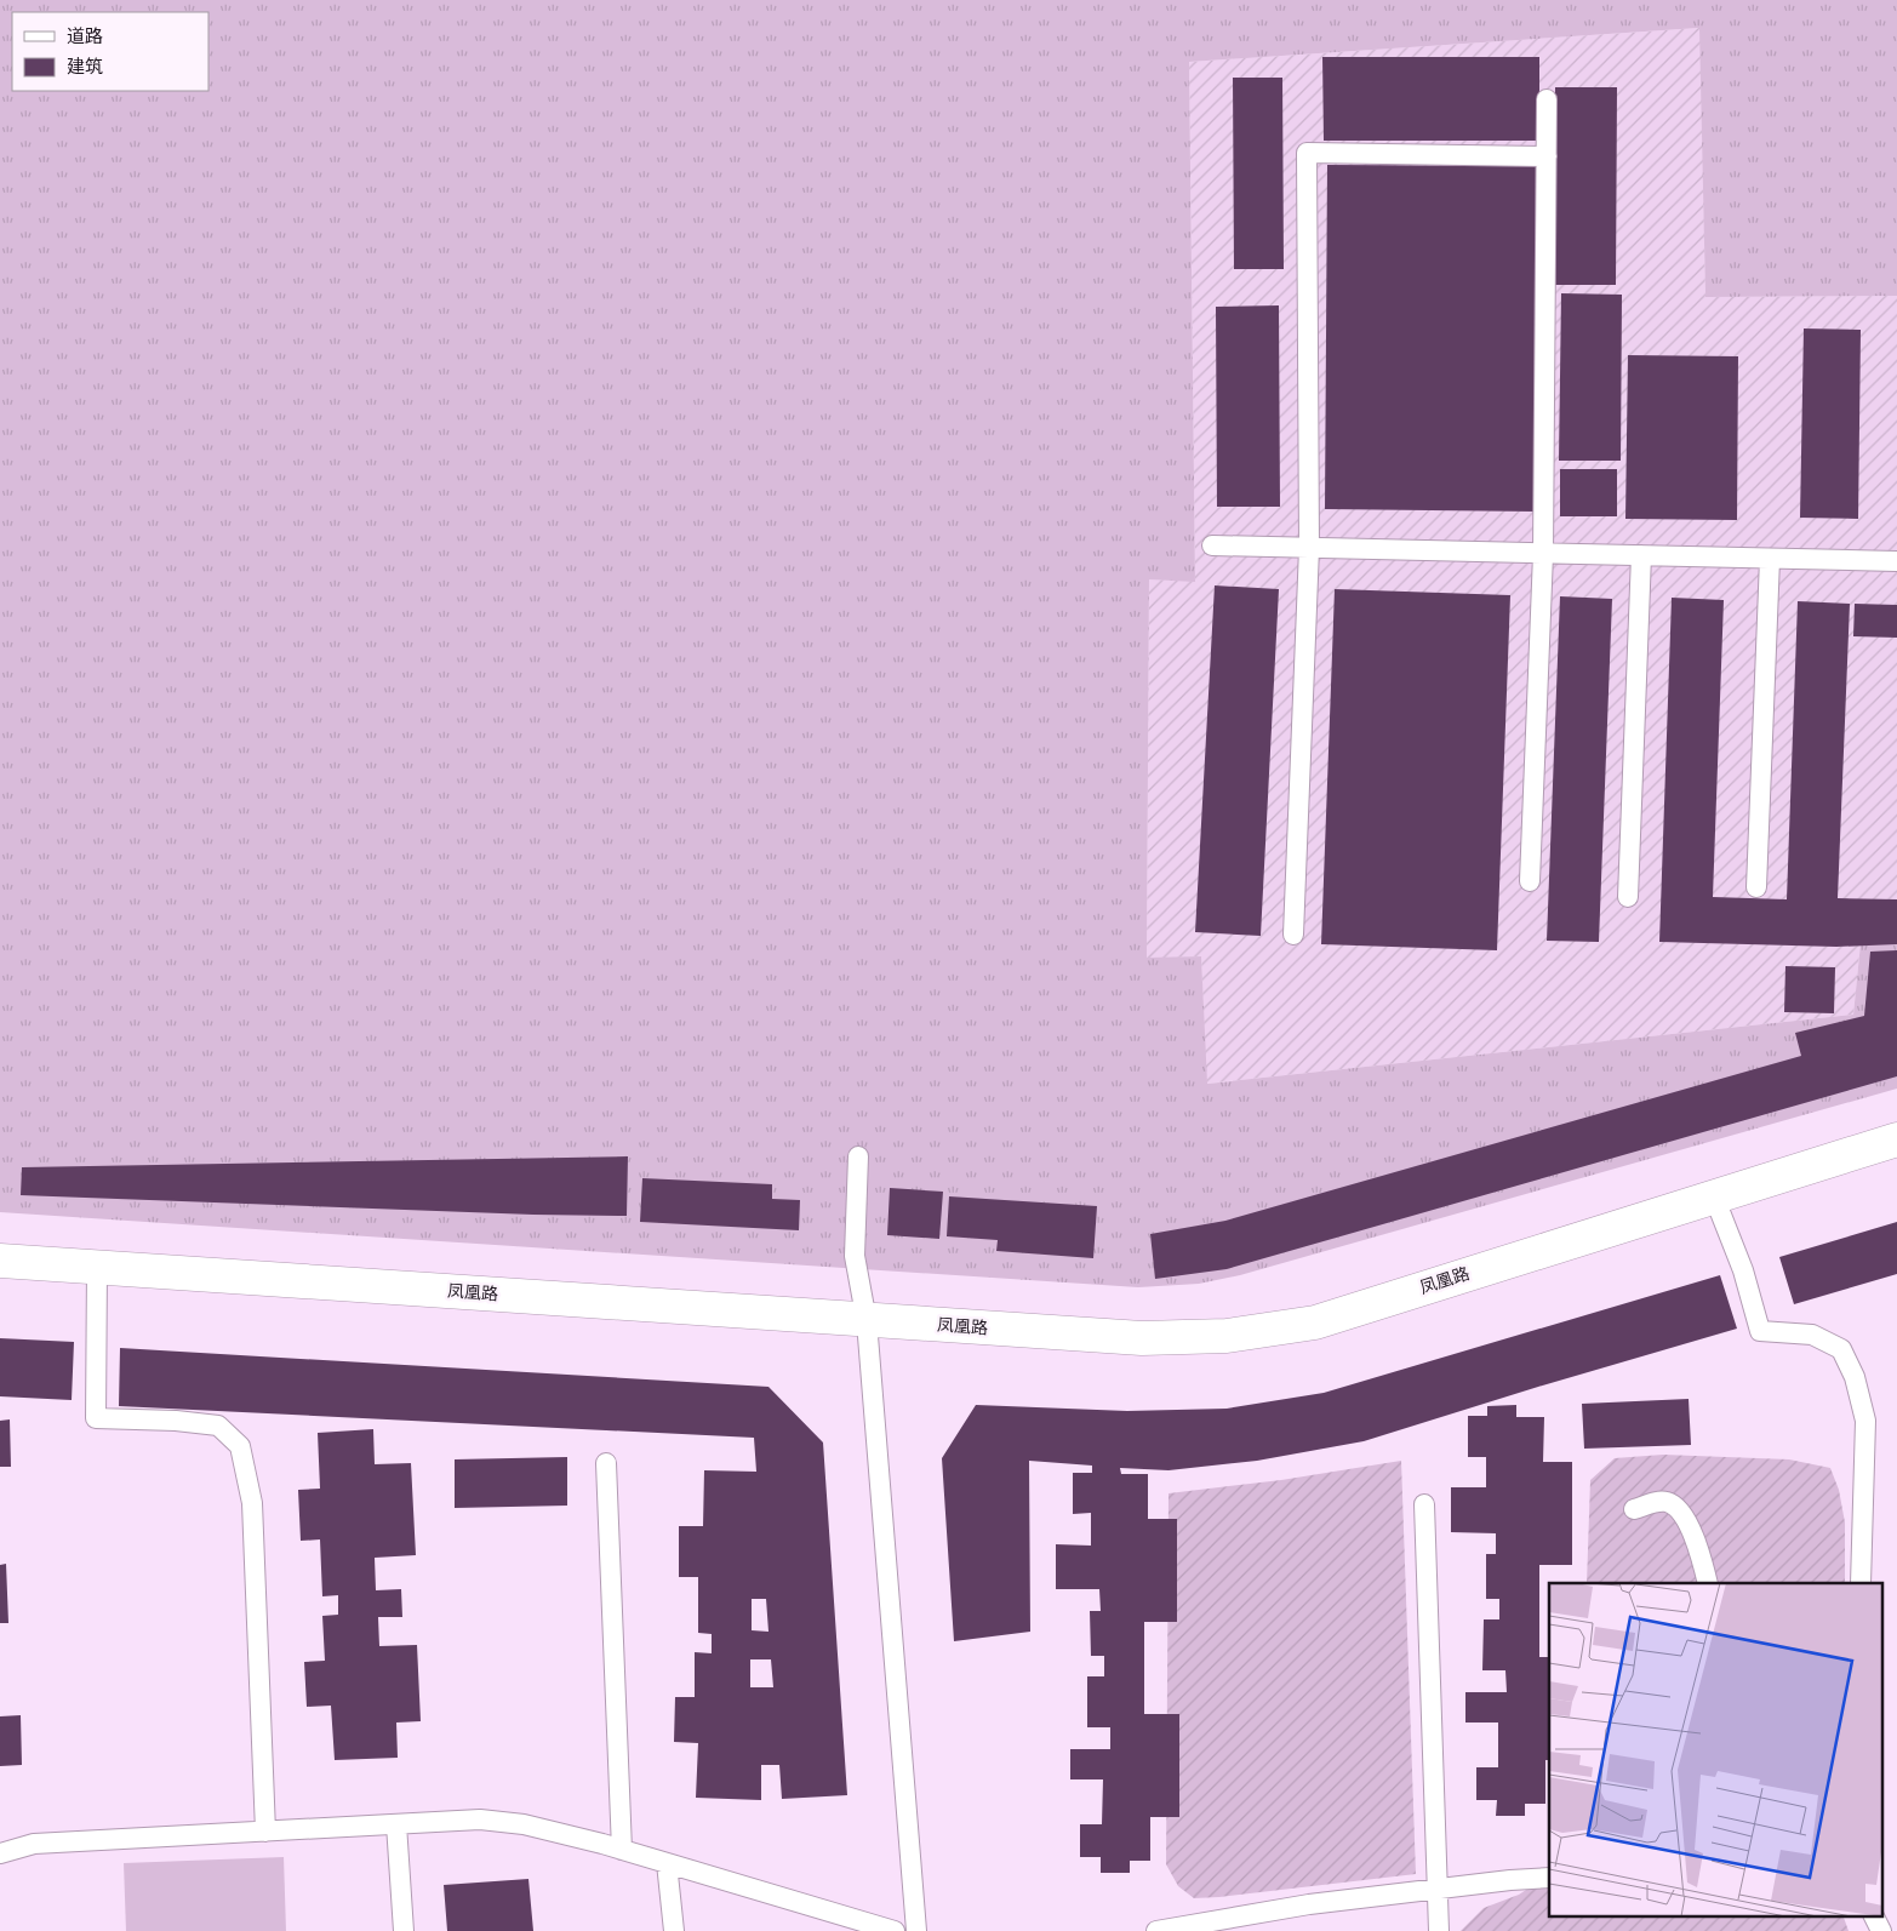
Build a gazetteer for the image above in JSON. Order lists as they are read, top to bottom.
{
  "streets": {
    "street": ["凤凰路"]
  },
  "legend": ["道路", "建筑"]
}
